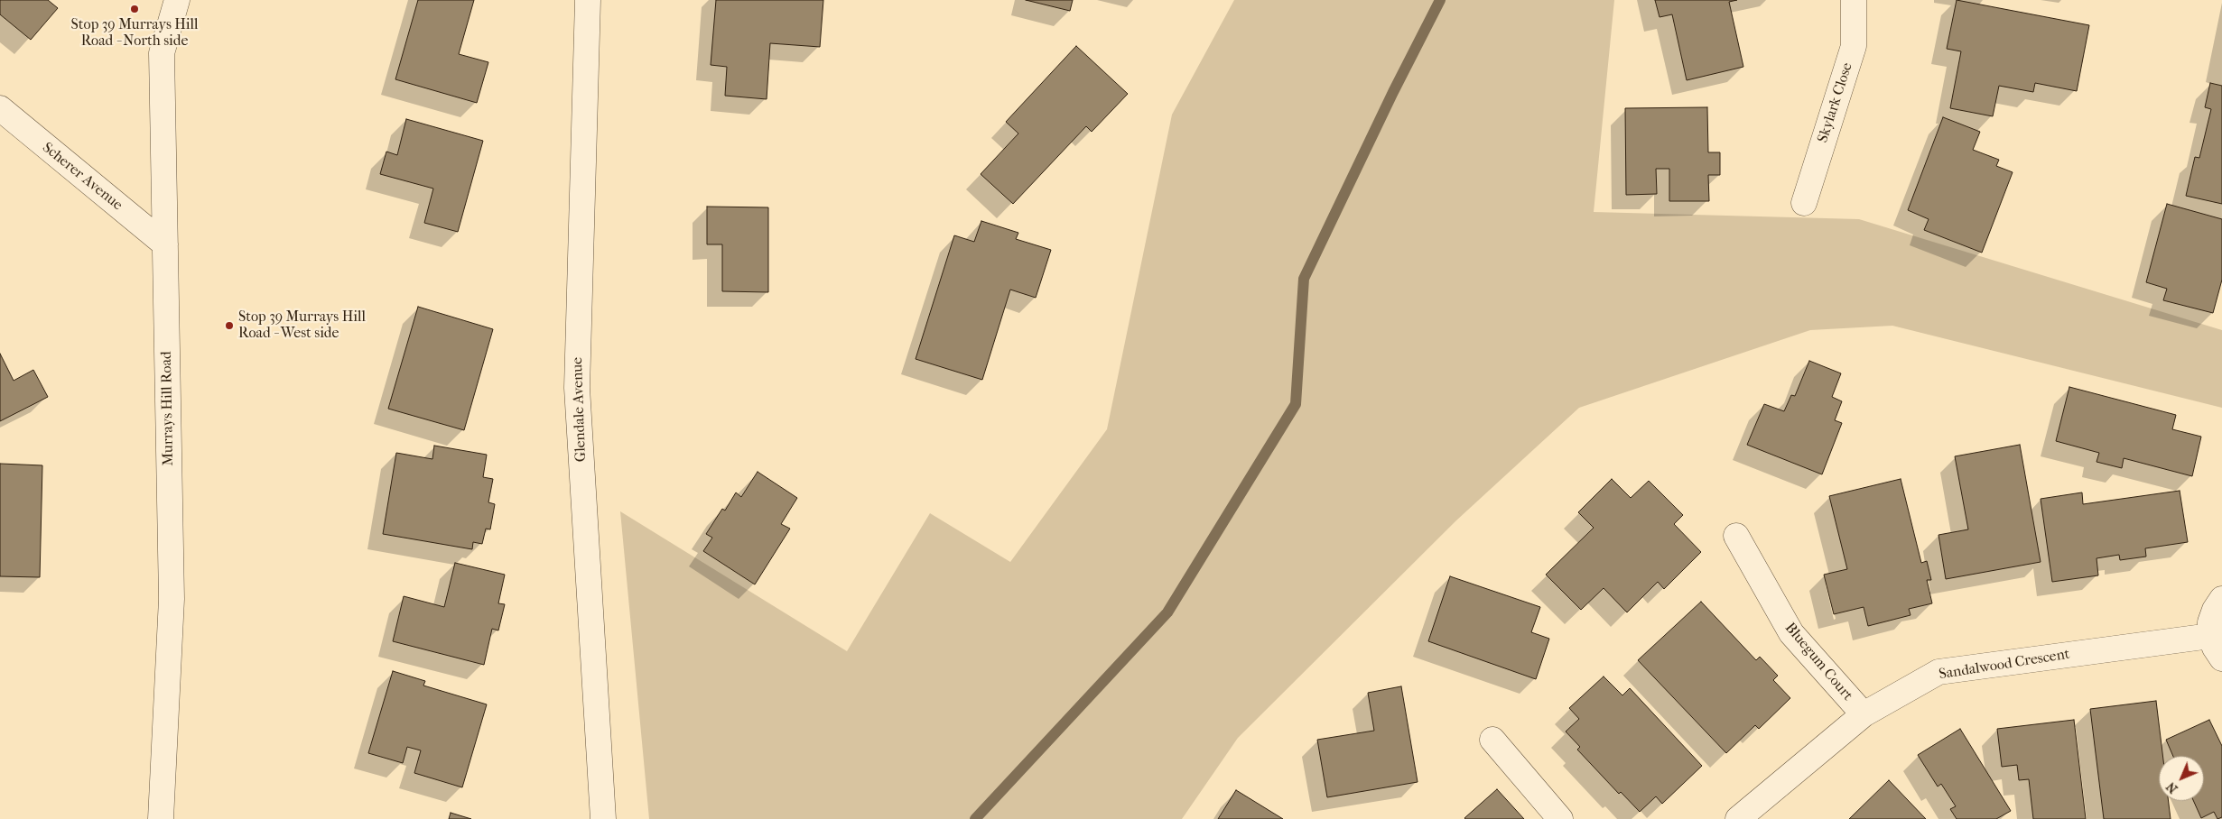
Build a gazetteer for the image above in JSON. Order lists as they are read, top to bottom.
{
  "streets": {
    "street": [
      "Skylark Close",
      "Scherer Avenue",
      "Murrays Hill Road",
      "Glendale Avenue",
      "Bluegum Court",
      "Sandalwood Crescent"
    ]
  },
  "crossings": [
    ["Scherer Avenue", "Murrays Hill Road"],
    ["Bluegum Court", "Sandalwood Crescent"]
  ],
  "places": ["Stop 39 Murrays Hill Road - North side", "Stop 39 Murrays Hill Road - West side"],
  "north": "bottom left"
}
